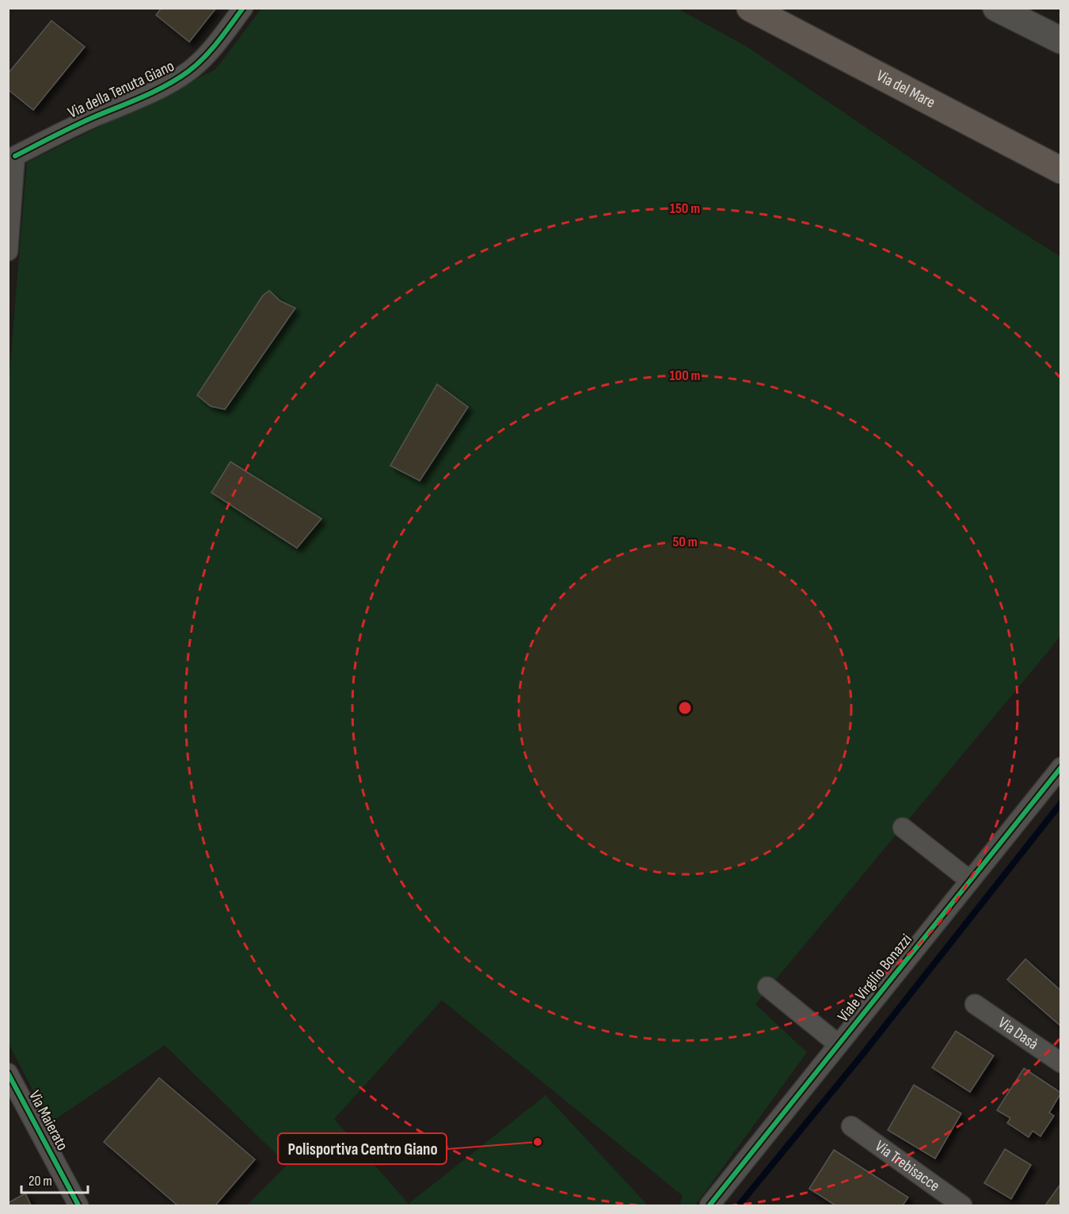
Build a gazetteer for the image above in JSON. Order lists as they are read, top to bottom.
{
  "streets": {
    "main road": ["Via del Mare"],
    "street": [
      "Via della Tenuta Giano",
      "Viale Virgilio Bonazzi",
      "Via Dasà",
      "Via Maierato",
      "Via Trebisacce"
    ]
  },
  "places": ["Polisportiva Centro Giano"],
  "scale_bar": "20 m",
  "rings": ["150 m", "100 m", "50 m"]
}
